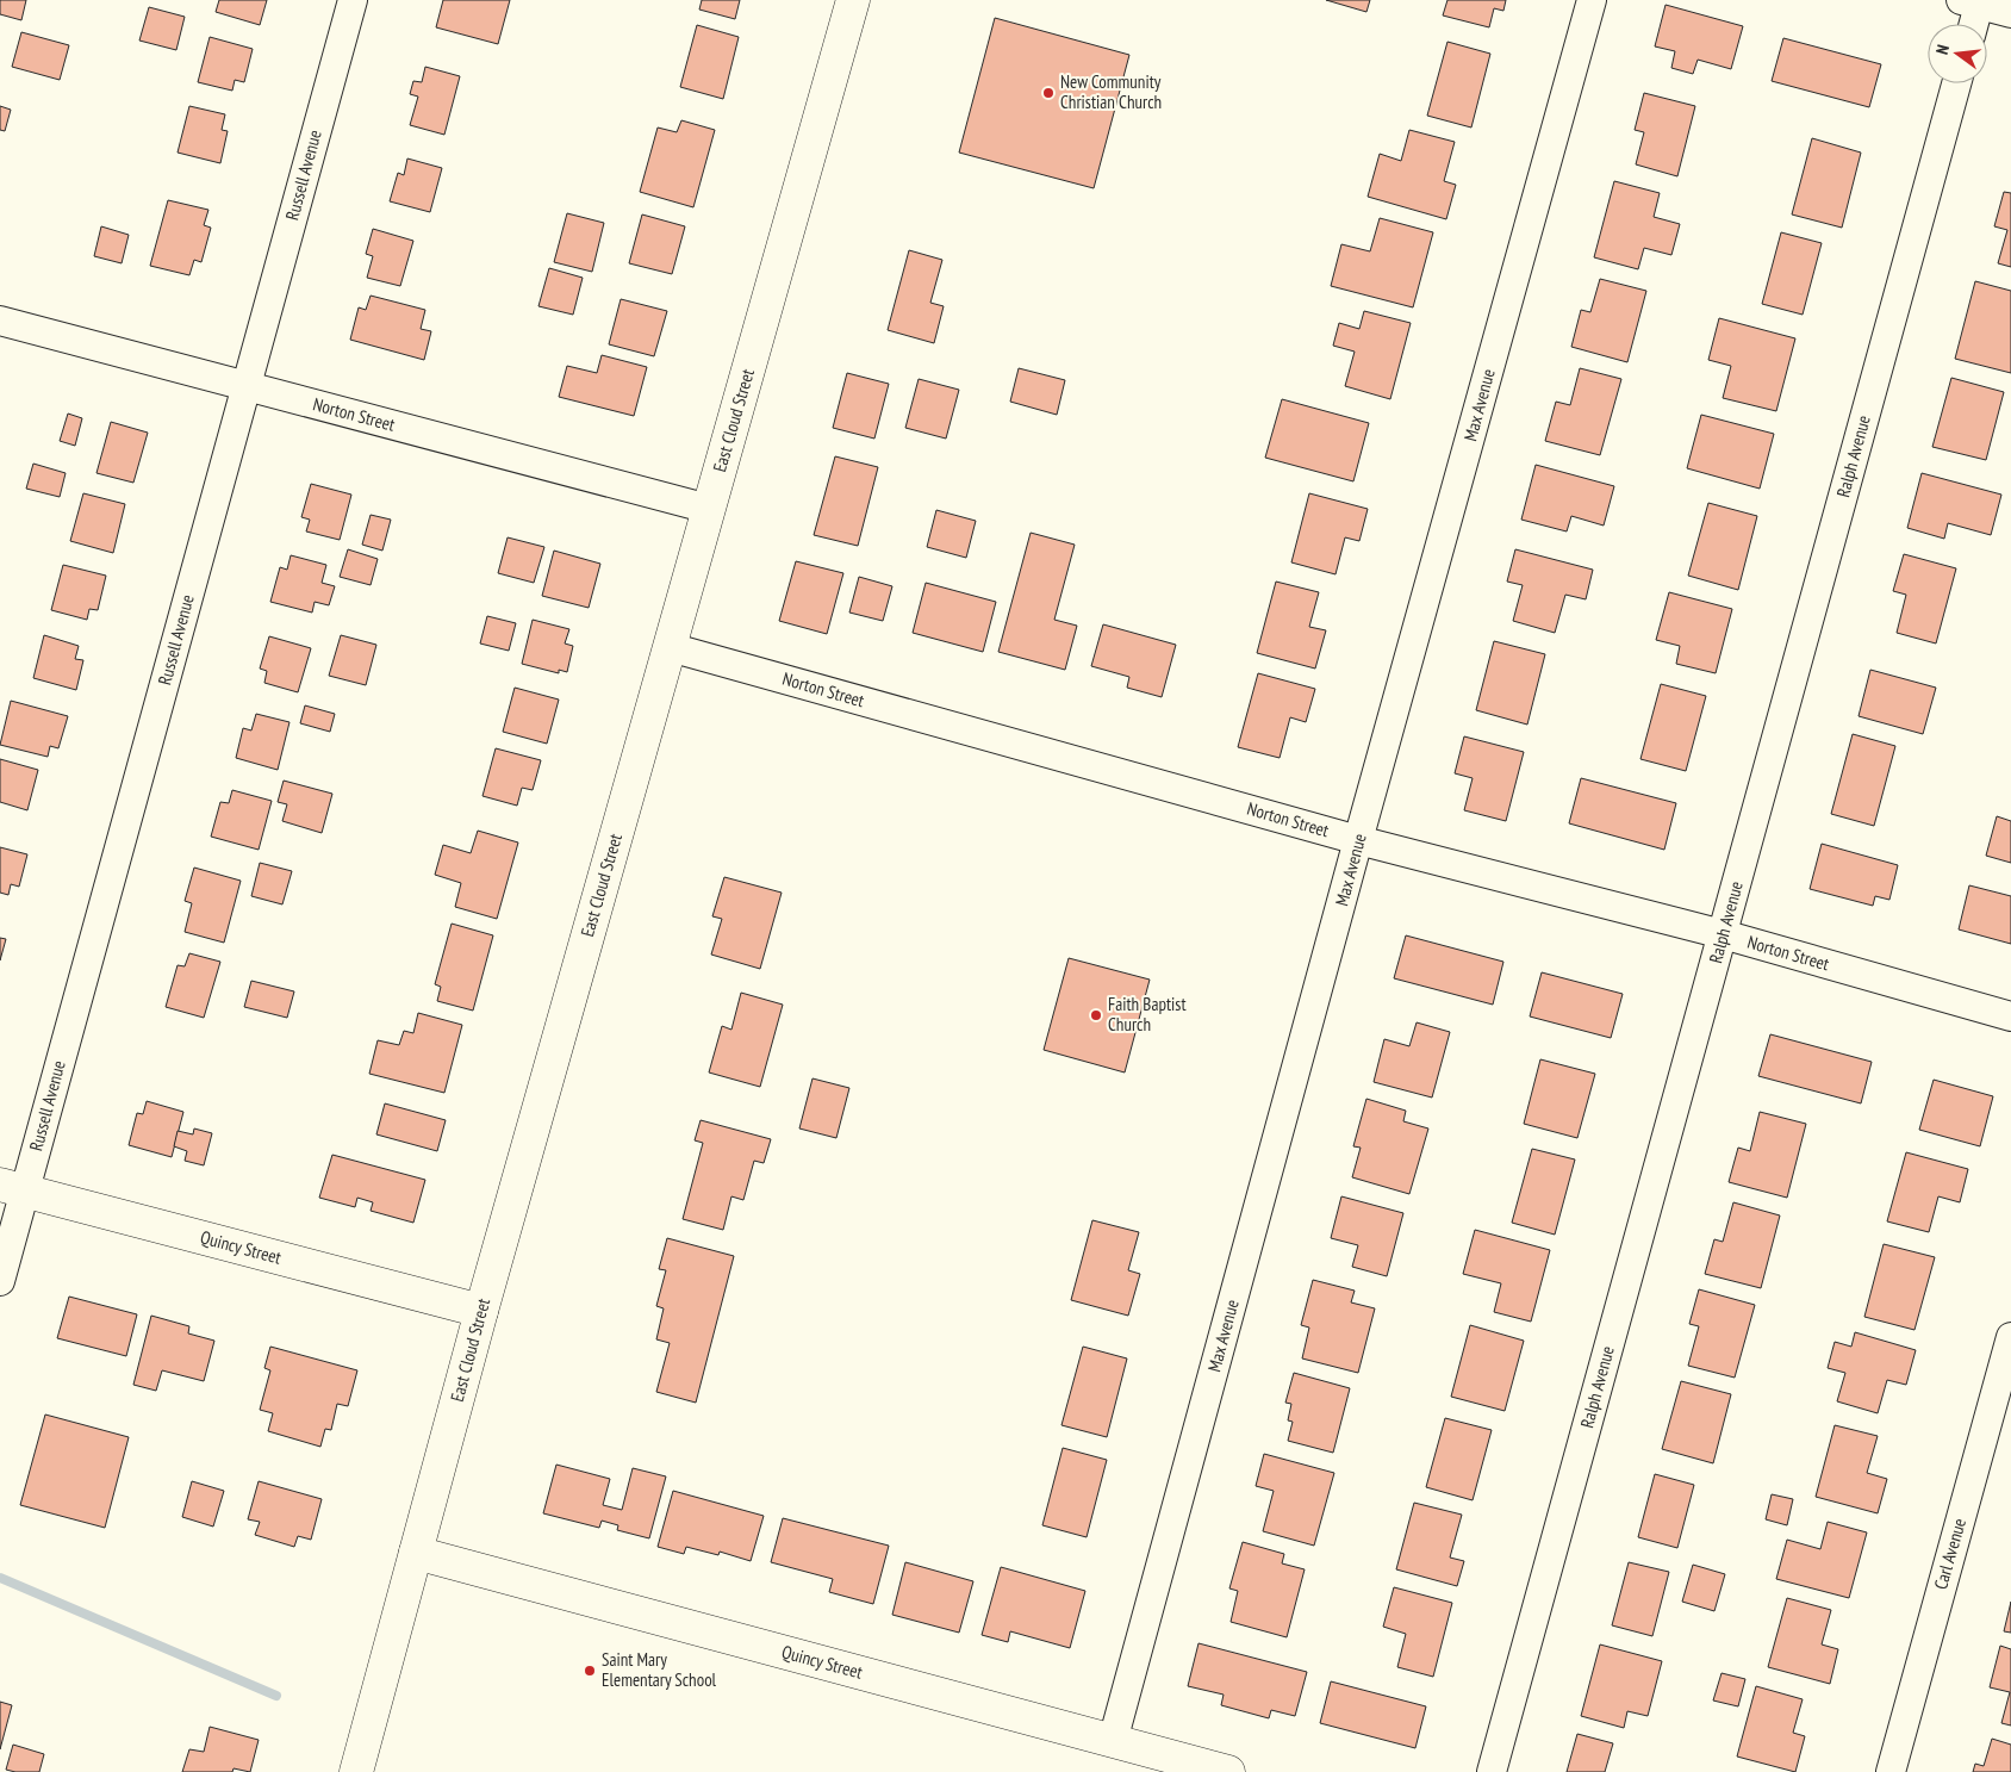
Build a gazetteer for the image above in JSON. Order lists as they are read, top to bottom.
{
  "streets": {
    "main road": ["East Cloud Street", "Quincy Street"],
    "street": [
      "Russell Avenue",
      "Max Avenue",
      "Norton Street",
      "Ralph Avenue",
      "Carl Avenue"
    ]
  },
  "crossings": [
    ["Russell Avenue", "Norton Street"],
    ["Russell Avenue", "Quincy Street"],
    ["Max Avenue", "Norton Street"],
    ["Max Avenue", "Quincy Street"],
    ["Norton Street", "East Cloud Street"],
    ["Norton Street", "Ralph Avenue"],
    ["East Cloud Street", "Quincy Street"]
  ],
  "places": ["New Community Christian Church", "Faith Baptist Church", "Saint Mary Elementary School"],
  "north": "left"
}
